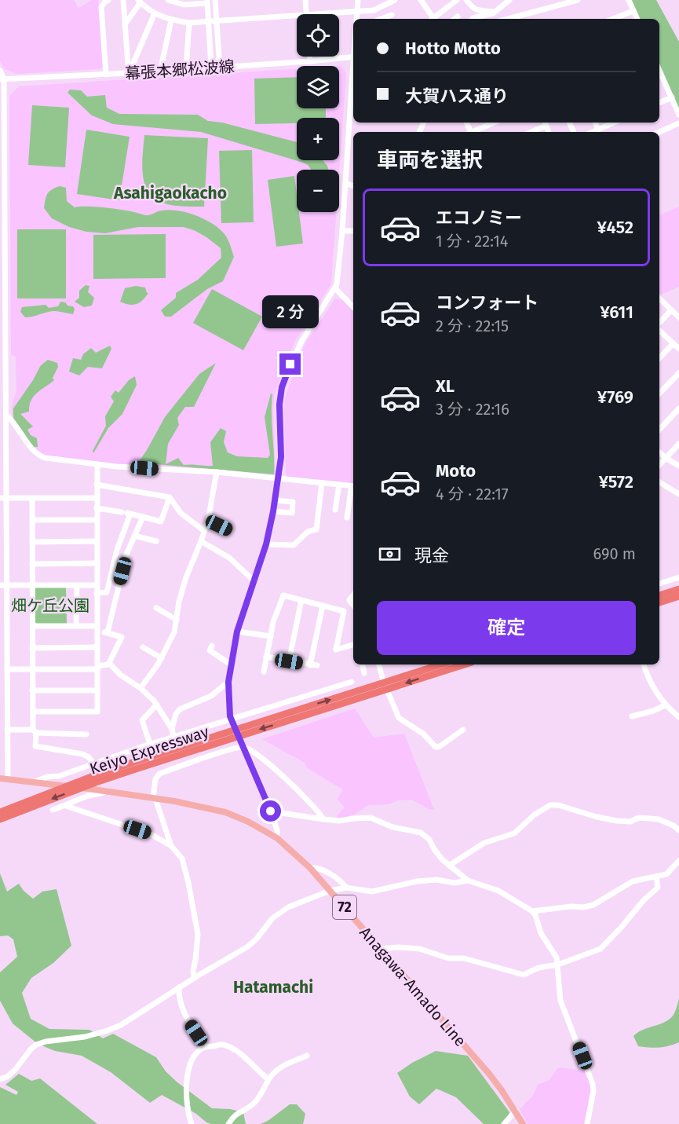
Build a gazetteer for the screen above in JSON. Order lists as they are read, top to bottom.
{
  "streets": {
    "highway": ["Keiyo Expressway"],
    "main road": ["72", "Anagawa-Amado Line"],
    "street": ["幕張本郷松波線"]
  },
  "districts": ["Asahigaokacho", "Hatamachi"],
  "parks": ["畑ケ丘公園"],
  "page": {
    "map_buttons": ["+", "−"],
    "banner": ["Hotto Motto", "大賀ハス通り"],
    "heading": "車両を選択",
    "list": [
      {
        "name": "エコノミー",
        "note": "1 分 · 22:14",
        "value": "¥452"
      },
      {
        "name": "コンフォート",
        "note": "2 分 · 22:15",
        "value": "¥611"
      },
      {
        "name": "XL",
        "note": "3 分 · 22:16",
        "value": "¥769"
      },
      {
        "name": "Moto",
        "note": "4 分 · 22:17",
        "value": "¥572"
      }
    ],
    "bubble": "2 分",
    "pay": ["現金", "690 m"],
    "buttons": "確定"
  }
}
